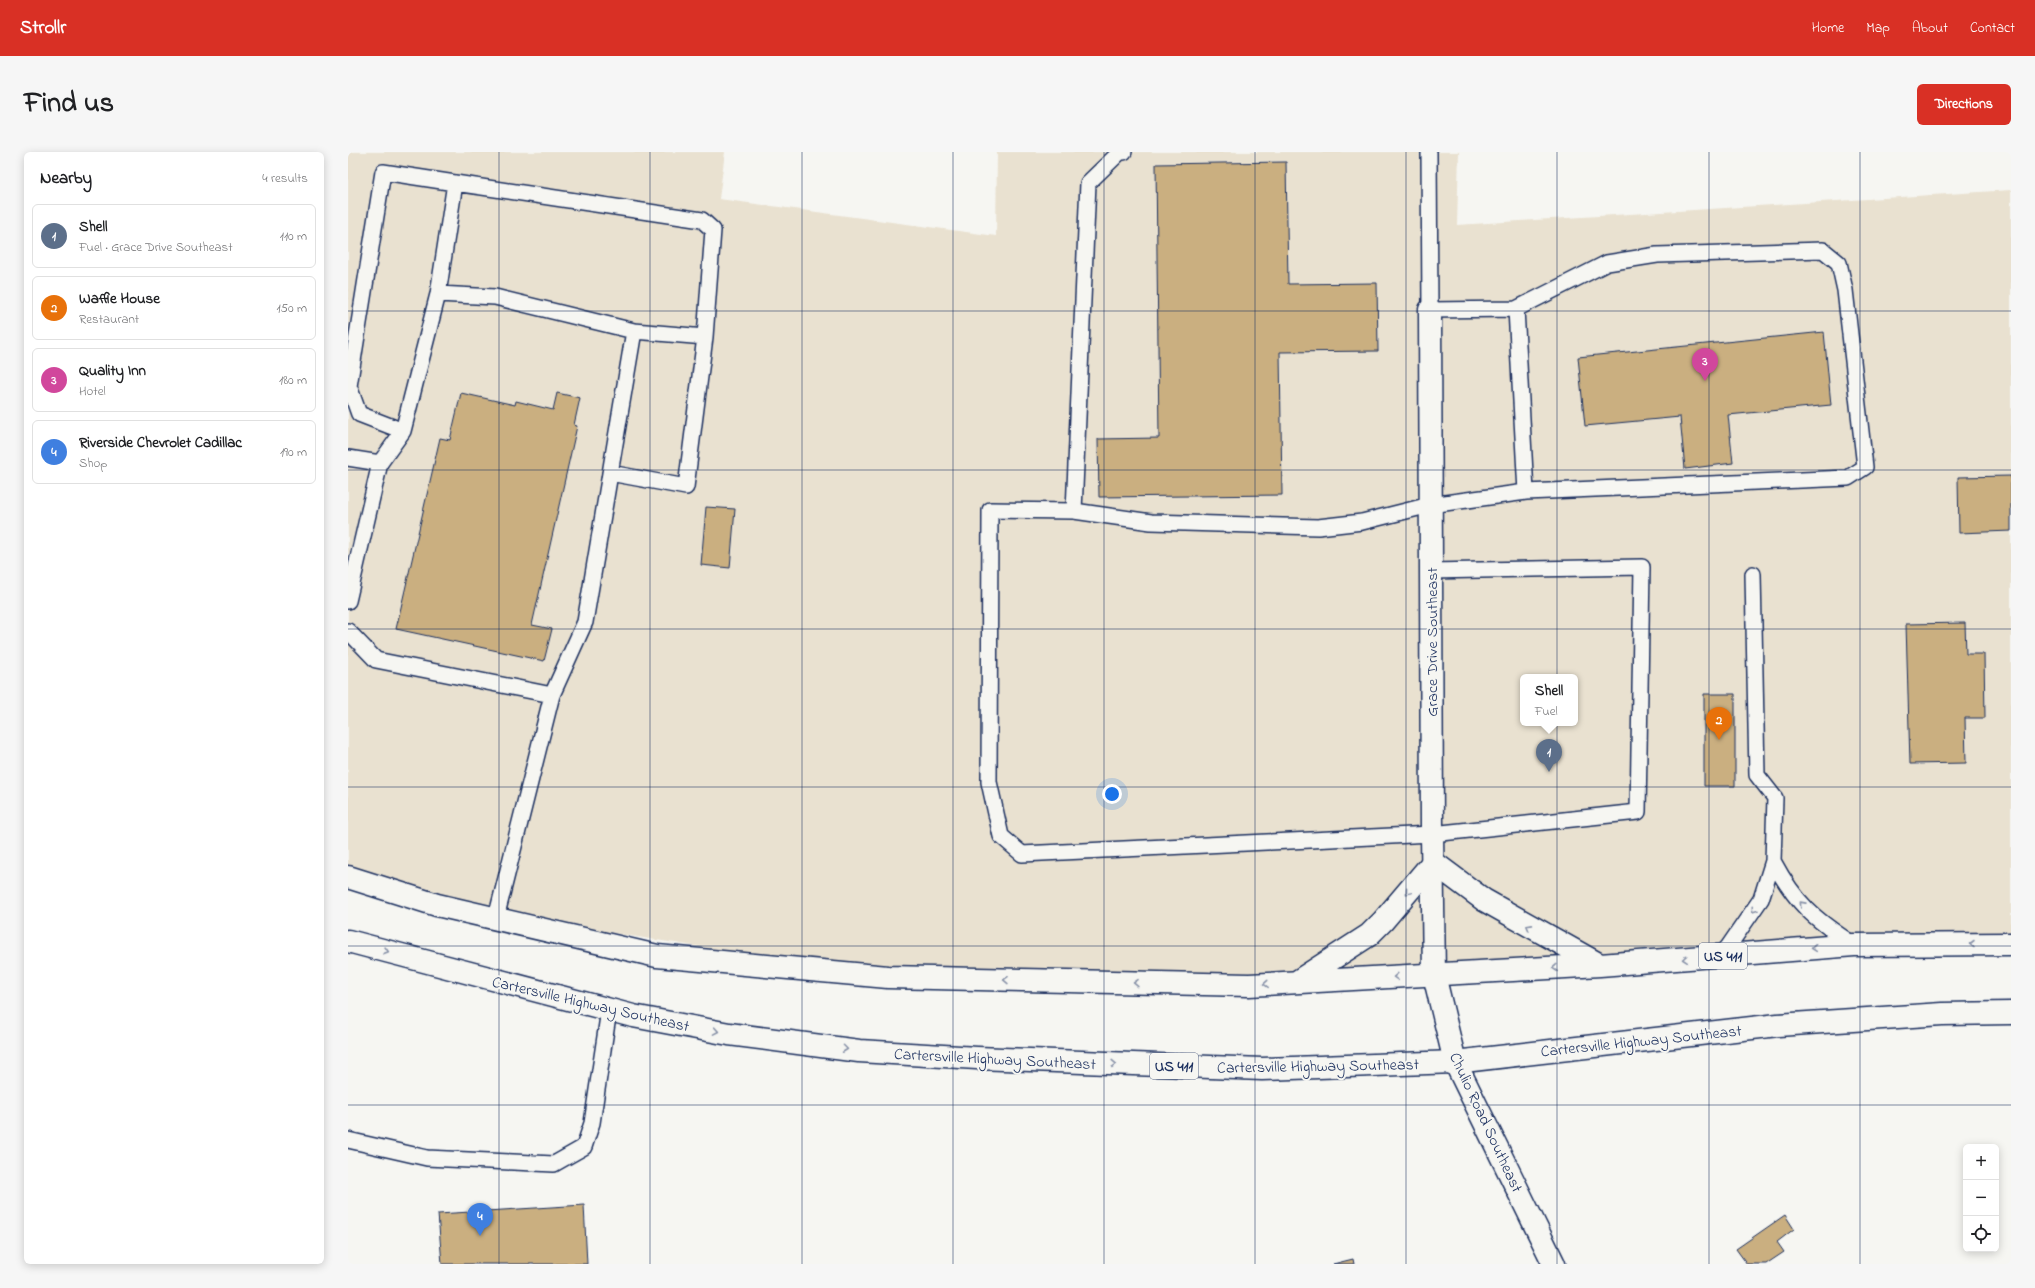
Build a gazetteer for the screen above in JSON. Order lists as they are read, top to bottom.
{
  "streets": {
    "main road": [
      "Grace Drive Southeast",
      "US 411",
      "Cartersville Highway Southeast",
      "Chulio Road Southeast"
    ]
  },
  "crossings": [
    ["Grace Drive Southeast", "US 411"],
    ["Grace Drive Southeast", "Chulio Road Southeast"],
    ["US 411", "Chulio Road Southeast"],
    ["Cartersville Highway Southeast", "Chulio Road Southeast"]
  ],
  "page": {
    "header": "Strollr",
    "nav": [
      "Home",
      "Map",
      "About",
      "Contact"
    ],
    "title": "Find us",
    "buttons": "Directions",
    "heading": ["Nearby", "4 results"],
    "list": [
      {
        "mark": "1",
        "name": "Shell",
        "note": "Fuel · Grace Drive Southeast",
        "value": "110 m"
      },
      {
        "mark": "2",
        "name": "Waffle House",
        "note": "Restaurant",
        "value": "150 m"
      },
      {
        "mark": "3",
        "name": "Quality Inn",
        "note": "Hotel",
        "value": "180 m"
      },
      {
        "mark": "4",
        "name": "Riverside Chevrolet Cadillac",
        "note": "Shop",
        "value": "190 m"
      }
    ],
    "pins": [
      "3",
      "2",
      "1",
      "4"
    ],
    "popup": ["Shell", "Fuel"],
    "map_buttons": ["+", "−"]
  }
}
